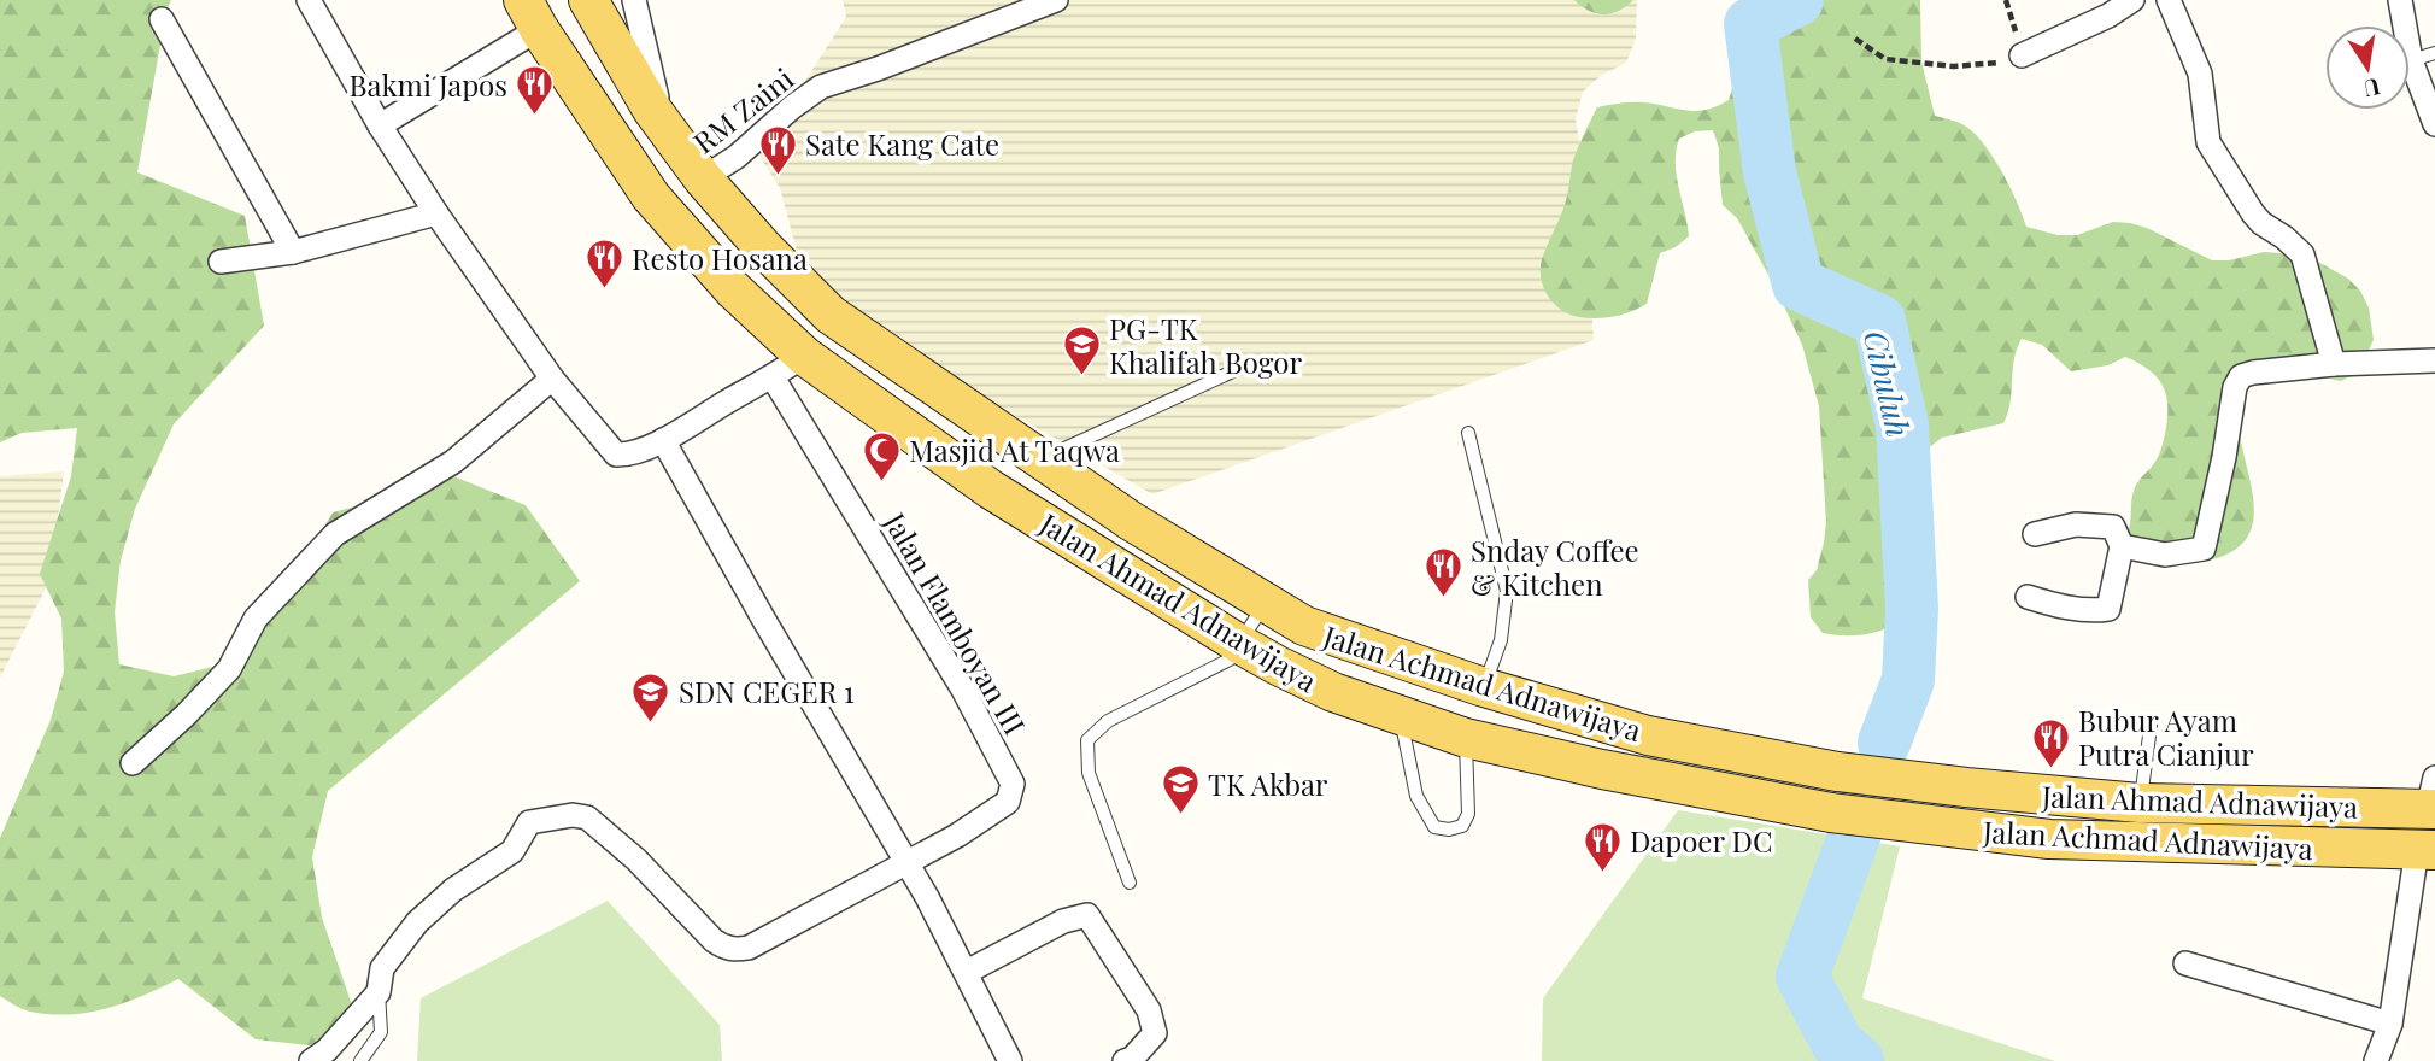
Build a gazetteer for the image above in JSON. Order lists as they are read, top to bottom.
{
  "streets": {
    "main road": ["Jalan Ahmad Adnawijaya", "Jalan Achmad Adnawijaya"],
    "street": ["RM Zaini", "Jalan Flamboyan III"]
  },
  "crossings": [
    ["RM Zaini", "Jalan Achmad Adnawijaya"],
    ["Jalan Ahmad Adnawijaya", "Jalan Achmad Adnawijaya"]
  ],
  "water": ["Cibuluh"],
  "places": {
    "restaurant": [
      "Bakmi Japos",
      "Sate Kang Cate",
      "Resto Hosana",
      "Snday Coffee & Kitchen",
      "Bubur Ayam Putra Cianjur",
      "Dapoer DC"
    ],
    "school or university": ["PG-TK Khalifah Bogor", "SDN CEGER 1", "TK Akbar"],
    "mosque": ["Masjid At Taqwa"]
  },
  "north": "bottom"
}
